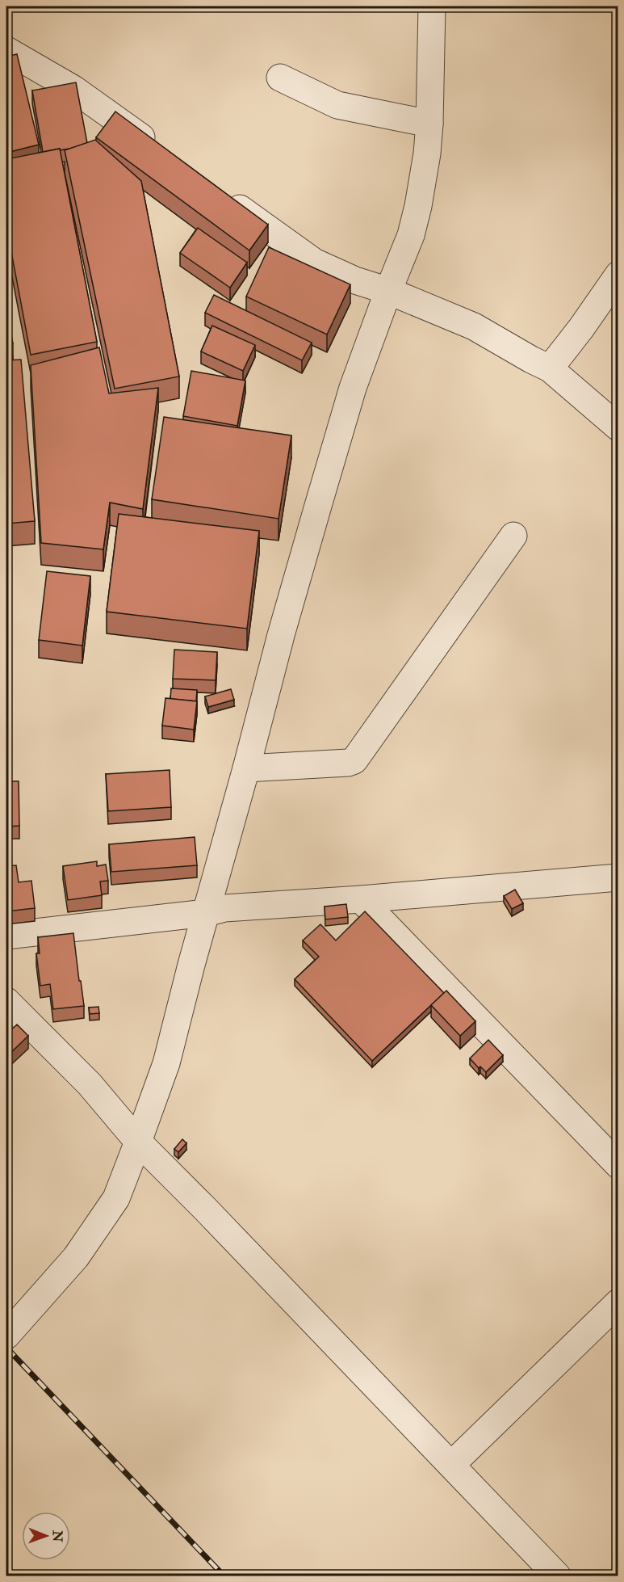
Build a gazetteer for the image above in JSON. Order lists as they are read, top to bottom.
{
  "north": "right"
}
